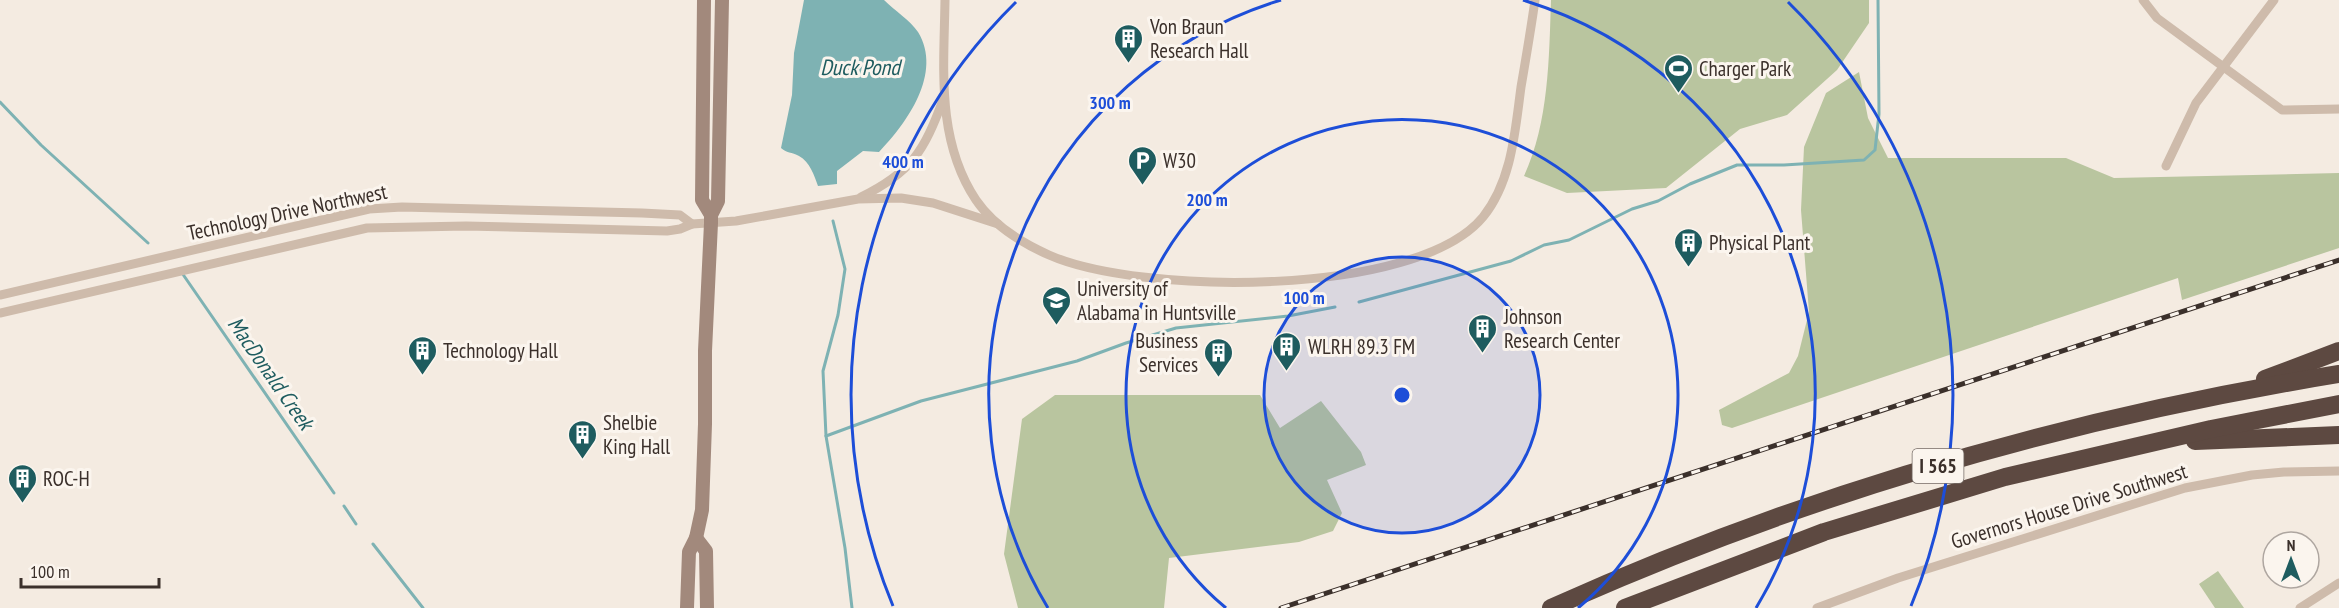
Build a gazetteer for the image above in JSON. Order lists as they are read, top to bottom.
{
  "streets": {
    "highway": ["I 565"],
    "street": ["Technology Drive Northwest", "Governors House Drive Southwest"]
  },
  "water": ["Duck Pond", "MacDonald Creek"],
  "places": {
    "building": [
      "Von Braun Research Hall",
      "Physical Plant",
      "Johnson Research Center",
      "WLRH 89.3 FM",
      "Technology Hall",
      "Business Services",
      "Shelbie King Hall",
      "ROC-H"
    ],
    "sports": ["Charger Park"],
    "parking": ["W30"],
    "school or university": ["University of Alabama in Huntsville"]
  },
  "scale_bar": "100 m",
  "north": "top",
  "rings": [
    "300 m",
    "400 m",
    "200 m",
    "100 m"
  ]
}
